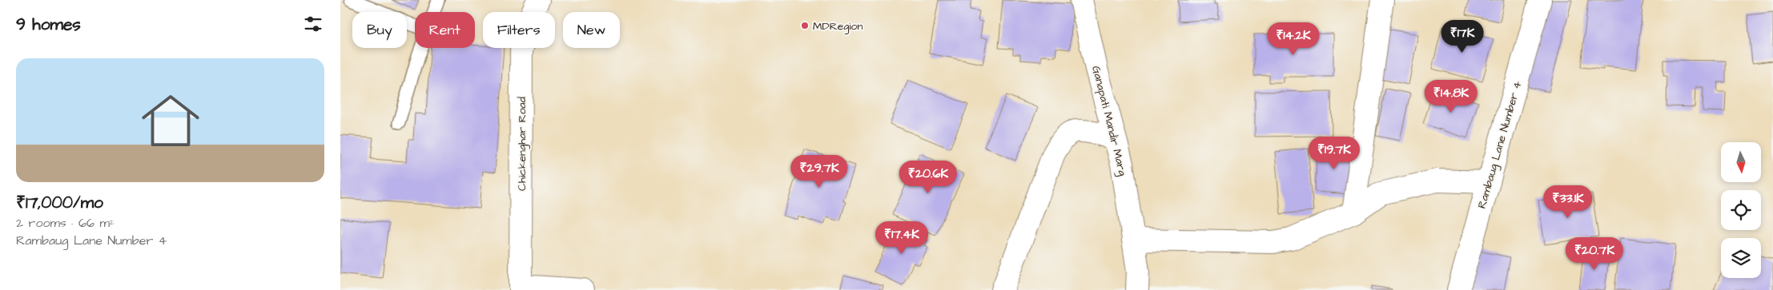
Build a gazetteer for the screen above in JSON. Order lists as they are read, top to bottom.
{
  "streets": {
    "street": ["Ganapati Mandir Marg", "Chickenghar Road", "Rambaug Lane Number 4"]
  },
  "places": ["MDRegion"],
  "north": "bottom",
  "page": {
    "heading": "9 homes",
    "chip": [
      "Buy",
      "Rent",
      "Filters",
      "New"
    ],
    "price": [
      "₹17K",
      "₹14.2K",
      "₹14.8K",
      "₹19.7K",
      "₹29.7K",
      "₹20.6K",
      "₹33.1K",
      "₹17.4K",
      "₹20.7K"
    ],
    "list": [
      {
        "name": "₹17,000/mo",
        "note": "2 rooms · 66 m² · Rambaug Lane Number 4"
      }
    ]
  }
}
